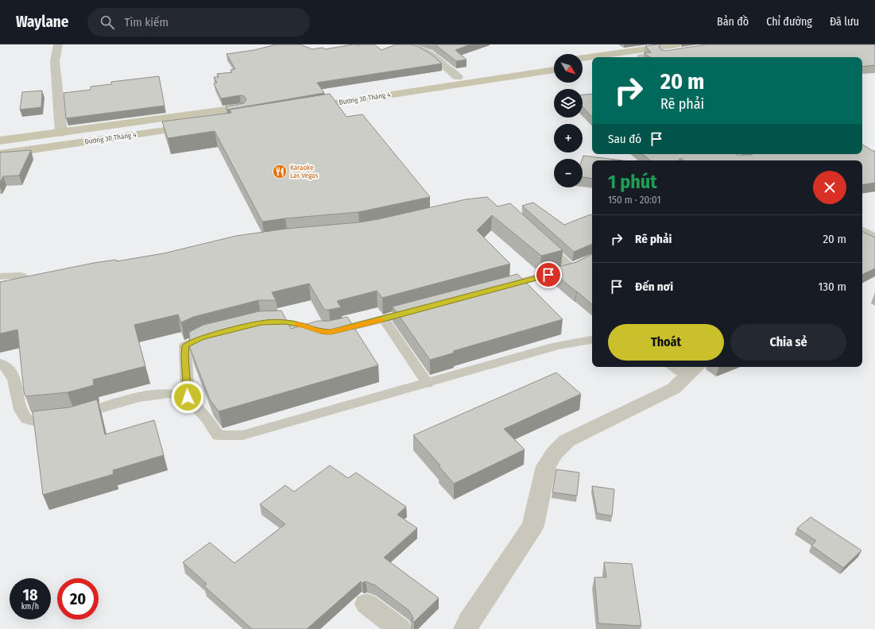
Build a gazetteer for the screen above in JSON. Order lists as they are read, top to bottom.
{
  "streets": {
    "main road": ["Đường 30 Tháng 4"]
  },
  "places": {
    "restaurant": ["Karaoke Las Vegas"]
  },
  "north": "bottom right",
  "page": {
    "header": "Waylane",
    "search": "Tìm kiếm",
    "nav": ["Bản đồ", "Chỉ đường", "Đã lưu"],
    "map_buttons": ["+", "−"],
    "turn": ["20 m", "Rẽ phải"],
    "then": "Sau đó",
    "heading": ["1 phút", "150 m · 20:01"],
    "list": [
      {
        "name": "Rẽ phải",
        "value": "20 m"
      },
      {
        "name": "Đến nơi",
        "value": "130 m"
      }
    ],
    "buttons": ["Thoát", "Chia sẻ"],
    "speed": "18 km/h",
    "limit": "20"
  }
}
